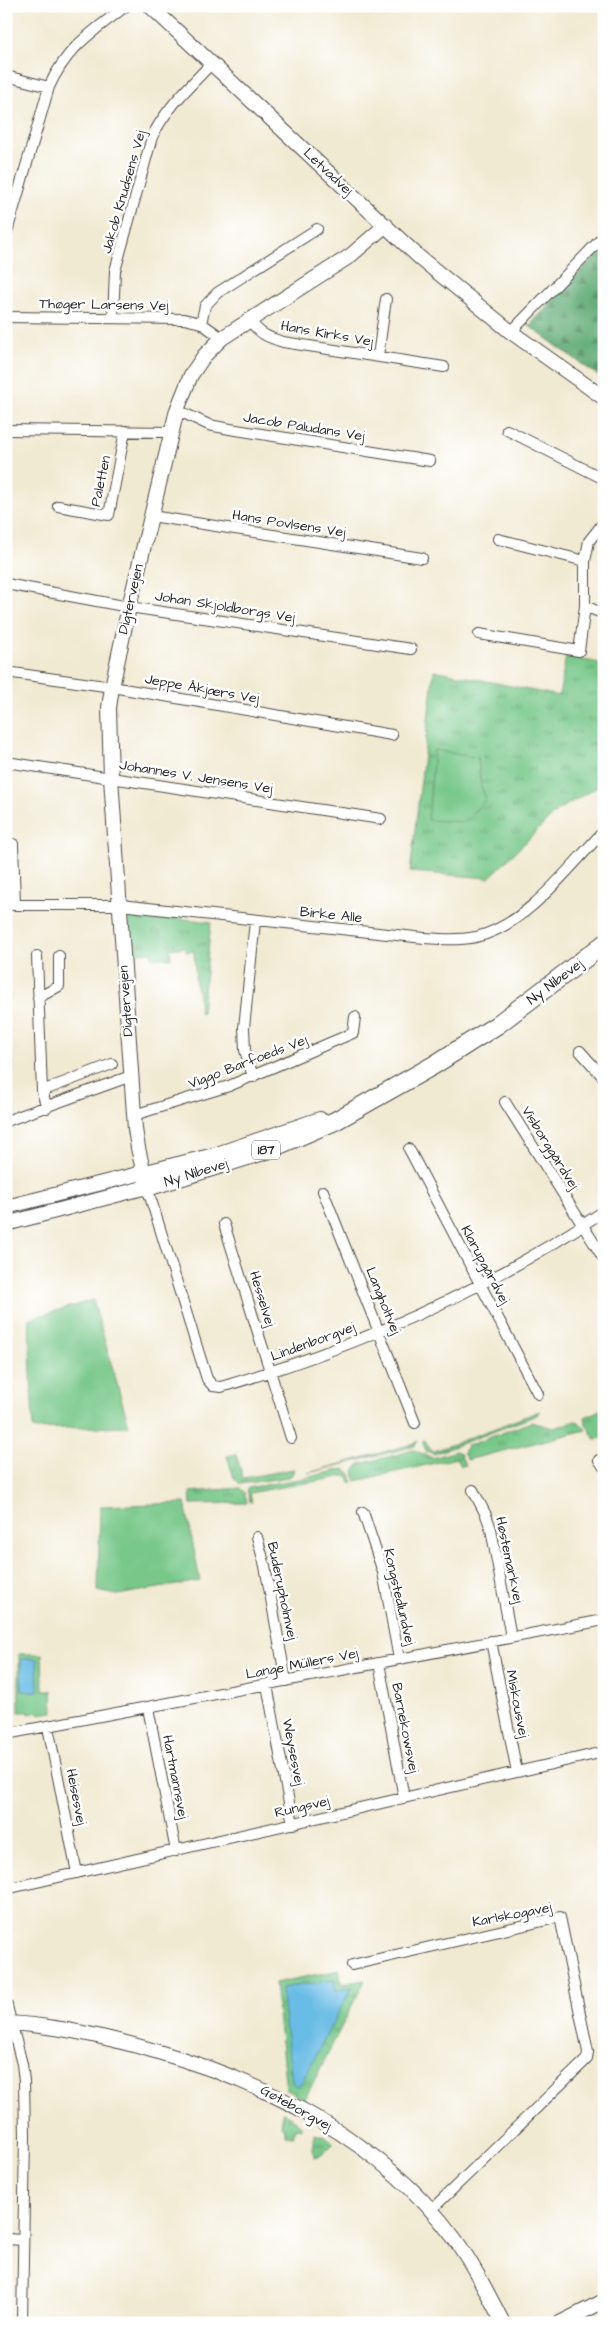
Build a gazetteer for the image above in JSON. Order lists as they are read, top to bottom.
{
  "streets": {
    "highway": ["Ny Nibevej", "187"],
    "street": [
      "Letvadvej",
      "Jakob Knudsens Vej",
      "Thøger Larsens Vej",
      "Hans Kirks Vej",
      "Jacob Paludans Vej",
      "Paletten",
      "Hans Povlsens Vej",
      "Digtervejen",
      "Johan Skjoldborgs Vej",
      "Jeppe Åkjærs Vej",
      "Johannes V. Jensens Vej",
      "Birke Alle",
      "Viggo Barfoeds Vej",
      "Visborggårdvej",
      "Klarupgårdvej",
      "Hesselvej",
      "Langholtvej",
      "Lindenborgvej",
      "Høstemarkvej",
      "Buderupholmvej",
      "Kongstedlundvej",
      "Lange Müllers Vej",
      "Miskousvej",
      "Barnekowsvej",
      "Weysesvej",
      "Hartmannsvej",
      "Heisesvej",
      "Rungsvej",
      "Karlskogavej",
      "Gøteborgvej"
    ]
  },
  "crossings": [
    ["Letvadvej", "Jakob Knudsens Vej"],
    ["Letvadvej", "Digtervejen"],
    ["Jakob Knudsens Vej", "Thøger Larsens Vej"],
    ["Thøger Larsens Vej", "Digtervejen"],
    ["Hans Kirks Vej", "Digtervejen"],
    ["Jacob Paludans Vej", "Digtervejen"],
    ["Hans Povlsens Vej", "Digtervejen"],
    ["Digtervejen", "Johan Skjoldborgs Vej"],
    ["Digtervejen", "Jeppe Åkjærs Vej"],
    ["Digtervejen", "Johannes V. Jensens Vej"],
    ["Digtervejen", "Birke Alle"],
    ["Digtervejen", "Ny Nibevej"],
    ["Digtervejen", "Viggo Barfoeds Vej"],
    ["Digtervejen", "Lindenborgvej"],
    ["Ny Nibevej", "Lindenborgvej"],
    ["Visborggårdvej", "Lindenborgvej"],
    ["Klarupgårdvej", "Lindenborgvej"],
    ["Hesselvej", "Lindenborgvej"],
    ["Langholtvej", "Lindenborgvej"],
    ["Høstemarkvej", "Lange Müllers Vej"],
    ["Buderupholmvej", "Lange Müllers Vej"],
    ["Kongstedlundvej", "Lange Müllers Vej"],
    ["Lange Müllers Vej", "Miskousvej"],
    ["Lange Müllers Vej", "Barnekowsvej"],
    ["Lange Müllers Vej", "Weysesvej"],
    ["Lange Müllers Vej", "Hartmannsvej"],
    ["Lange Müllers Vej", "Heisesvej"],
    ["Miskousvej", "Rungsvej"],
    ["Barnekowsvej", "Rungsvej"],
    ["Weysesvej", "Rungsvej"],
    ["Hartmannsvej", "Rungsvej"],
    ["Heisesvej", "Rungsvej"],
    ["Karlskogavej", "Gøteborgvej"]
  ]
}
